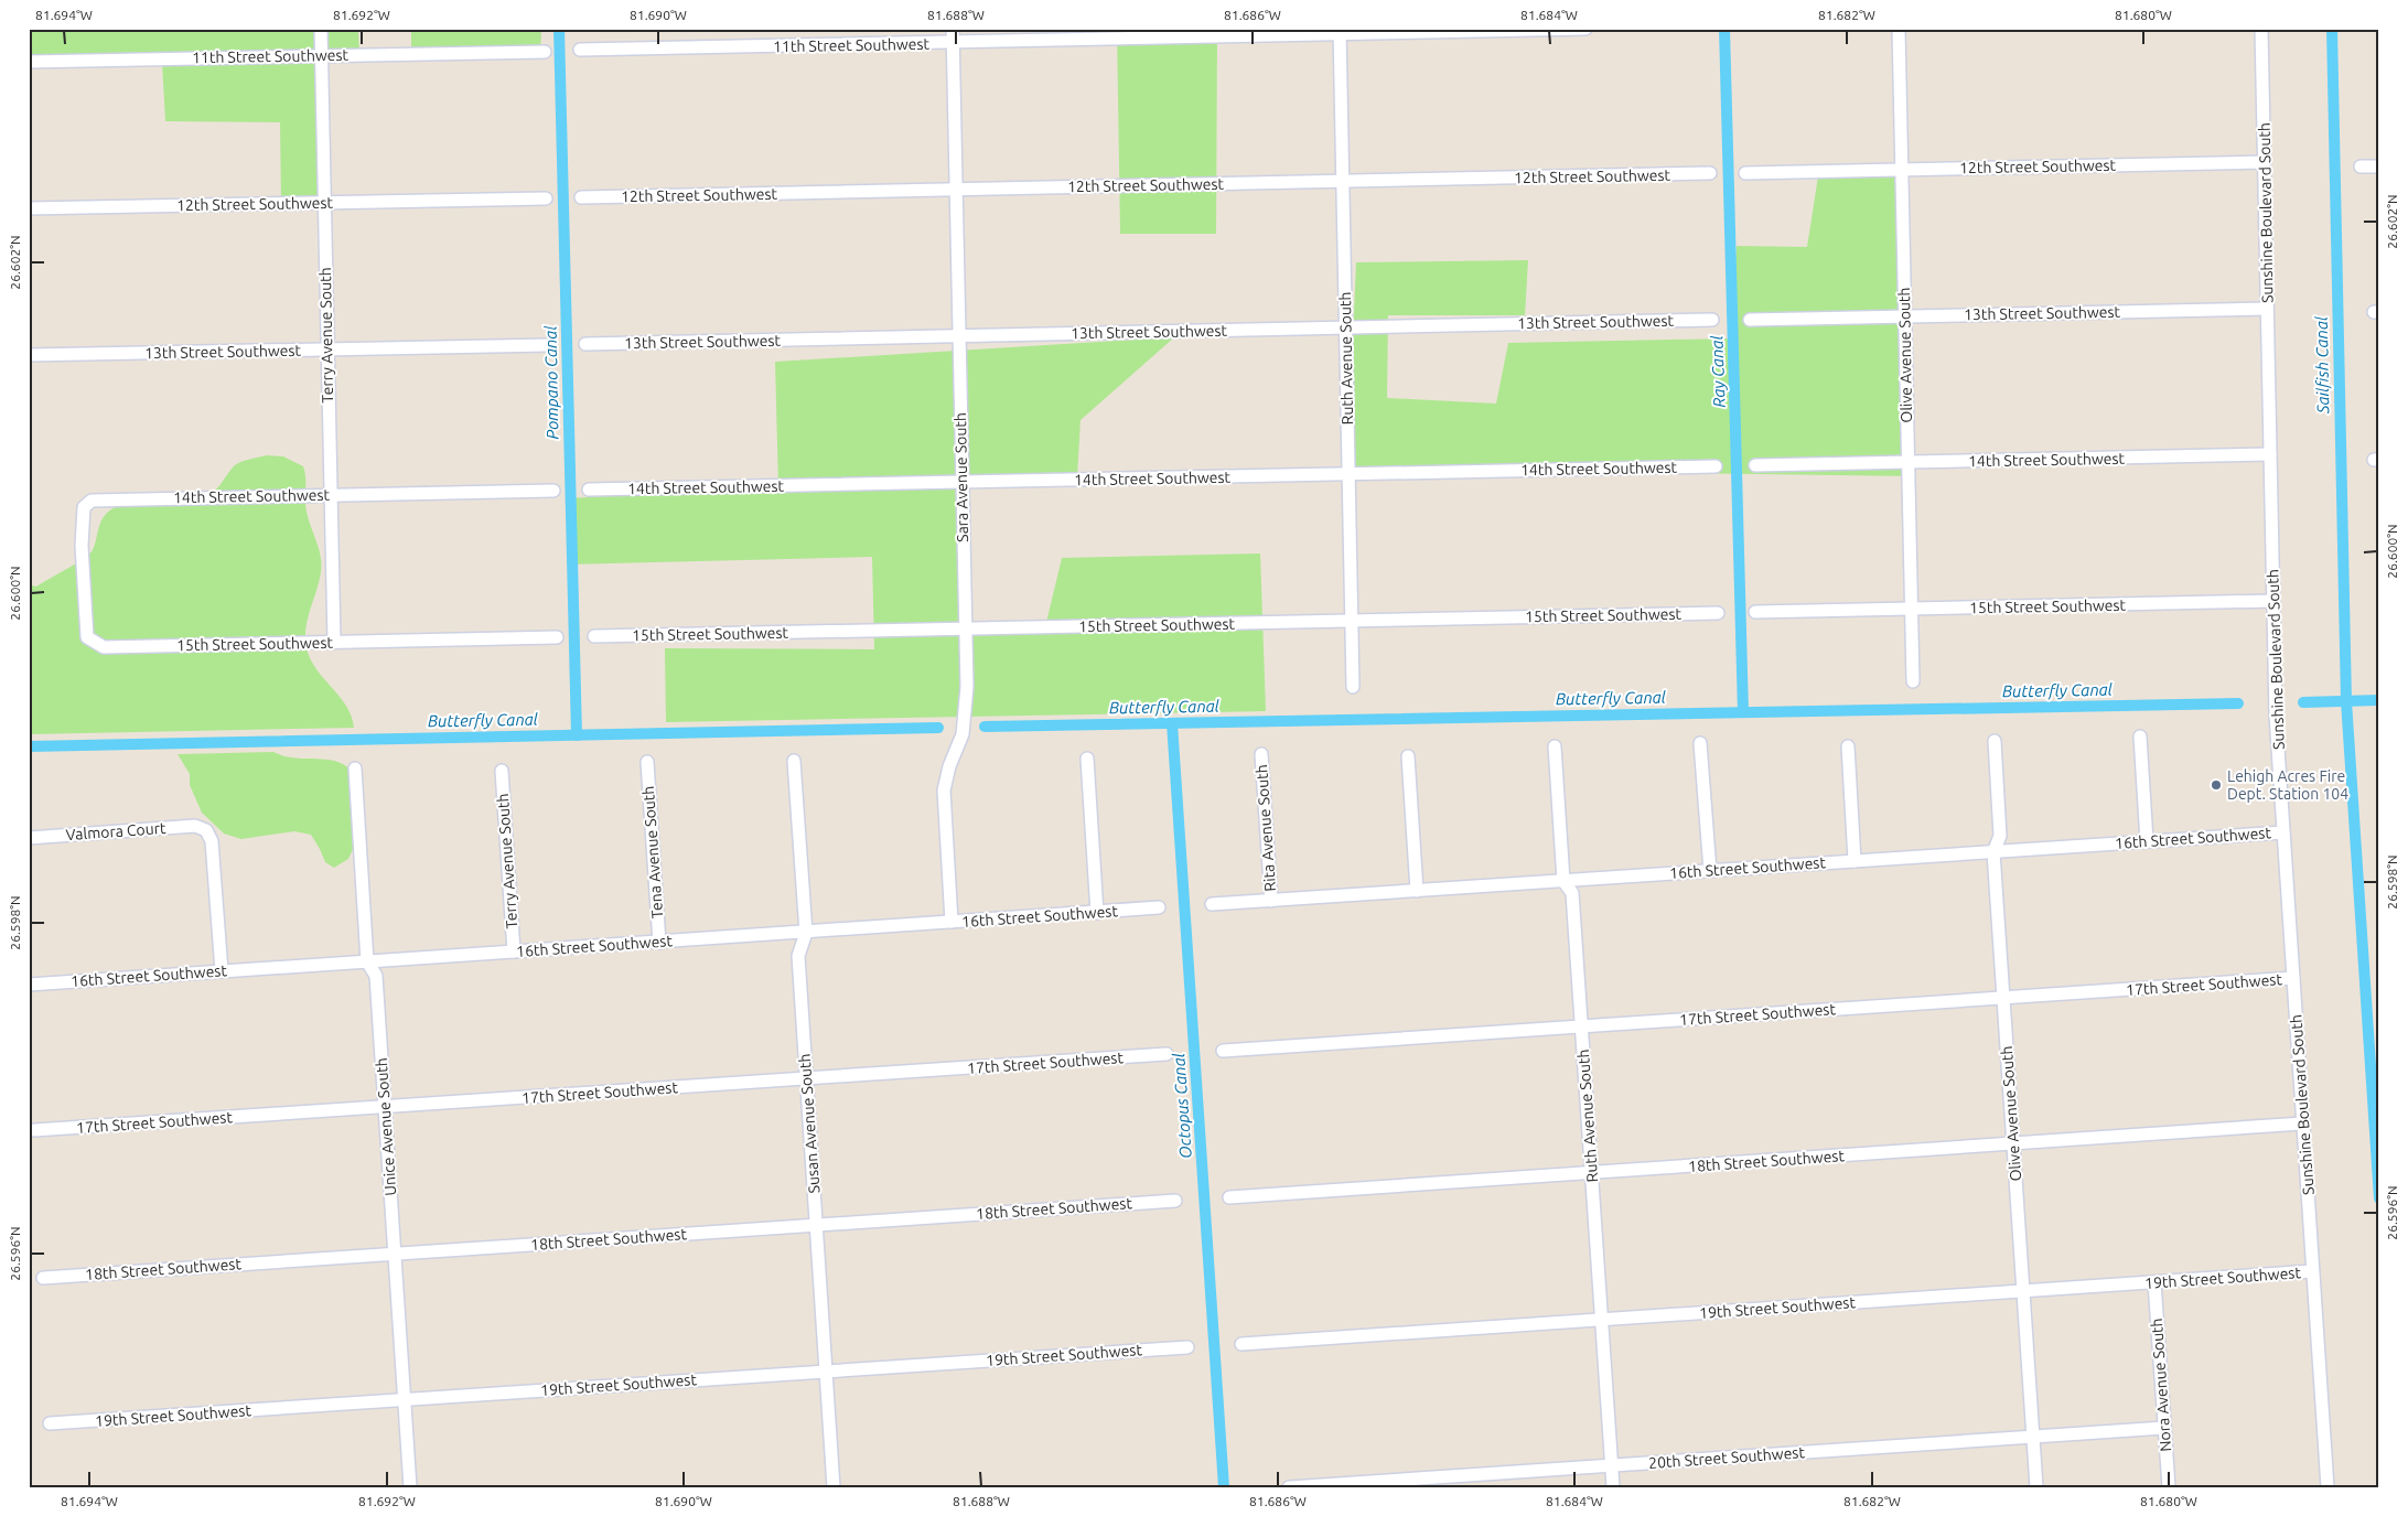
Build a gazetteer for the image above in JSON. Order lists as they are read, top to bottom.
{
  "streets": {
    "street": [
      "11th Street Southwest",
      "12th Street Southwest",
      "Sunshine Boulevard South",
      "13th Street Southwest",
      "Terry Avenue South",
      "Olive Avenue South",
      "Ruth Avenue South",
      "14th Street Southwest",
      "Sara Avenue South",
      "15th Street Southwest",
      "Rita Avenue South",
      "Valmora Court",
      "16th Street Southwest",
      "Tena Avenue South",
      "17th Street Southwest",
      "Susan Avenue South",
      "Unice Avenue South",
      "18th Street Southwest",
      "19th Street Southwest",
      "Nora Avenue South",
      "20th Street Southwest"
    ]
  },
  "crossings": [
    ["11th Street Southwest", "Terry Avenue South"],
    ["11th Street Southwest", "Ruth Avenue South"],
    ["11th Street Southwest", "Sara Avenue South"],
    ["12th Street Southwest", "Sunshine Boulevard South"],
    ["12th Street Southwest", "Terry Avenue South"],
    ["12th Street Southwest", "Olive Avenue South"],
    ["12th Street Southwest", "Ruth Avenue South"],
    ["12th Street Southwest", "Sara Avenue South"],
    ["Sunshine Boulevard South", "13th Street Southwest"],
    ["Sunshine Boulevard South", "14th Street Southwest"],
    ["Sunshine Boulevard South", "15th Street Southwest"],
    ["Sunshine Boulevard South", "16th Street Southwest"],
    ["Sunshine Boulevard South", "17th Street Southwest"],
    ["Sunshine Boulevard South", "18th Street Southwest"],
    ["Sunshine Boulevard South", "19th Street Southwest"],
    ["13th Street Southwest", "Terry Avenue South"],
    ["13th Street Southwest", "Olive Avenue South"],
    ["13th Street Southwest", "Ruth Avenue South"],
    ["13th Street Southwest", "Sara Avenue South"],
    ["Terry Avenue South", "14th Street Southwest"],
    ["Terry Avenue South", "15th Street Southwest"],
    ["Terry Avenue South", "16th Street Southwest"],
    ["Olive Avenue South", "14th Street Southwest"],
    ["Olive Avenue South", "15th Street Southwest"],
    ["Olive Avenue South", "16th Street Southwest"],
    ["Olive Avenue South", "17th Street Southwest"],
    ["Olive Avenue South", "18th Street Southwest"],
    ["Olive Avenue South", "19th Street Southwest"],
    ["Olive Avenue South", "20th Street Southwest"],
    ["Ruth Avenue South", "14th Street Southwest"],
    ["Ruth Avenue South", "15th Street Southwest"],
    ["Ruth Avenue South", "16th Street Southwest"],
    ["Ruth Avenue South", "17th Street Southwest"],
    ["Ruth Avenue South", "18th Street Southwest"],
    ["Ruth Avenue South", "19th Street Southwest"],
    ["Ruth Avenue South", "20th Street Southwest"],
    ["14th Street Southwest", "Sara Avenue South"],
    ["14th Street Southwest", "15th Street Southwest"],
    ["Sara Avenue South", "15th Street Southwest"],
    ["Sara Avenue South", "16th Street Southwest"],
    ["Rita Avenue South", "16th Street Southwest"],
    ["Valmora Court", "16th Street Southwest"],
    ["16th Street Southwest", "Tena Avenue South"],
    ["16th Street Southwest", "Susan Avenue South"],
    ["16th Street Southwest", "Unice Avenue South"],
    ["17th Street Southwest", "Susan Avenue South"],
    ["17th Street Southwest", "Unice Avenue South"],
    ["Susan Avenue South", "18th Street Southwest"],
    ["Susan Avenue South", "19th Street Southwest"],
    ["Unice Avenue South", "18th Street Southwest"],
    ["Unice Avenue South", "19th Street Southwest"],
    ["19th Street Southwest", "Nora Avenue South"],
    ["Nora Avenue South", "20th Street Southwest"]
  ],
  "water": [
    "Sailfish Canal",
    "Ray Canal",
    "Pompano Canal",
    "Butterfly Canal",
    "Octopus Canal"
  ],
  "places": ["Lehigh Acres Fire Dept. Station 104"],
  "coordinates": [
    "81.694°W",
    "81.692°W",
    "81.690°W",
    "81.688°W",
    "81.686°W",
    "81.684°W",
    "81.682°W",
    "81.680°W",
    "26.602°N",
    "26.600°N",
    "26.598°N",
    "26.596°N"
  ]
}
